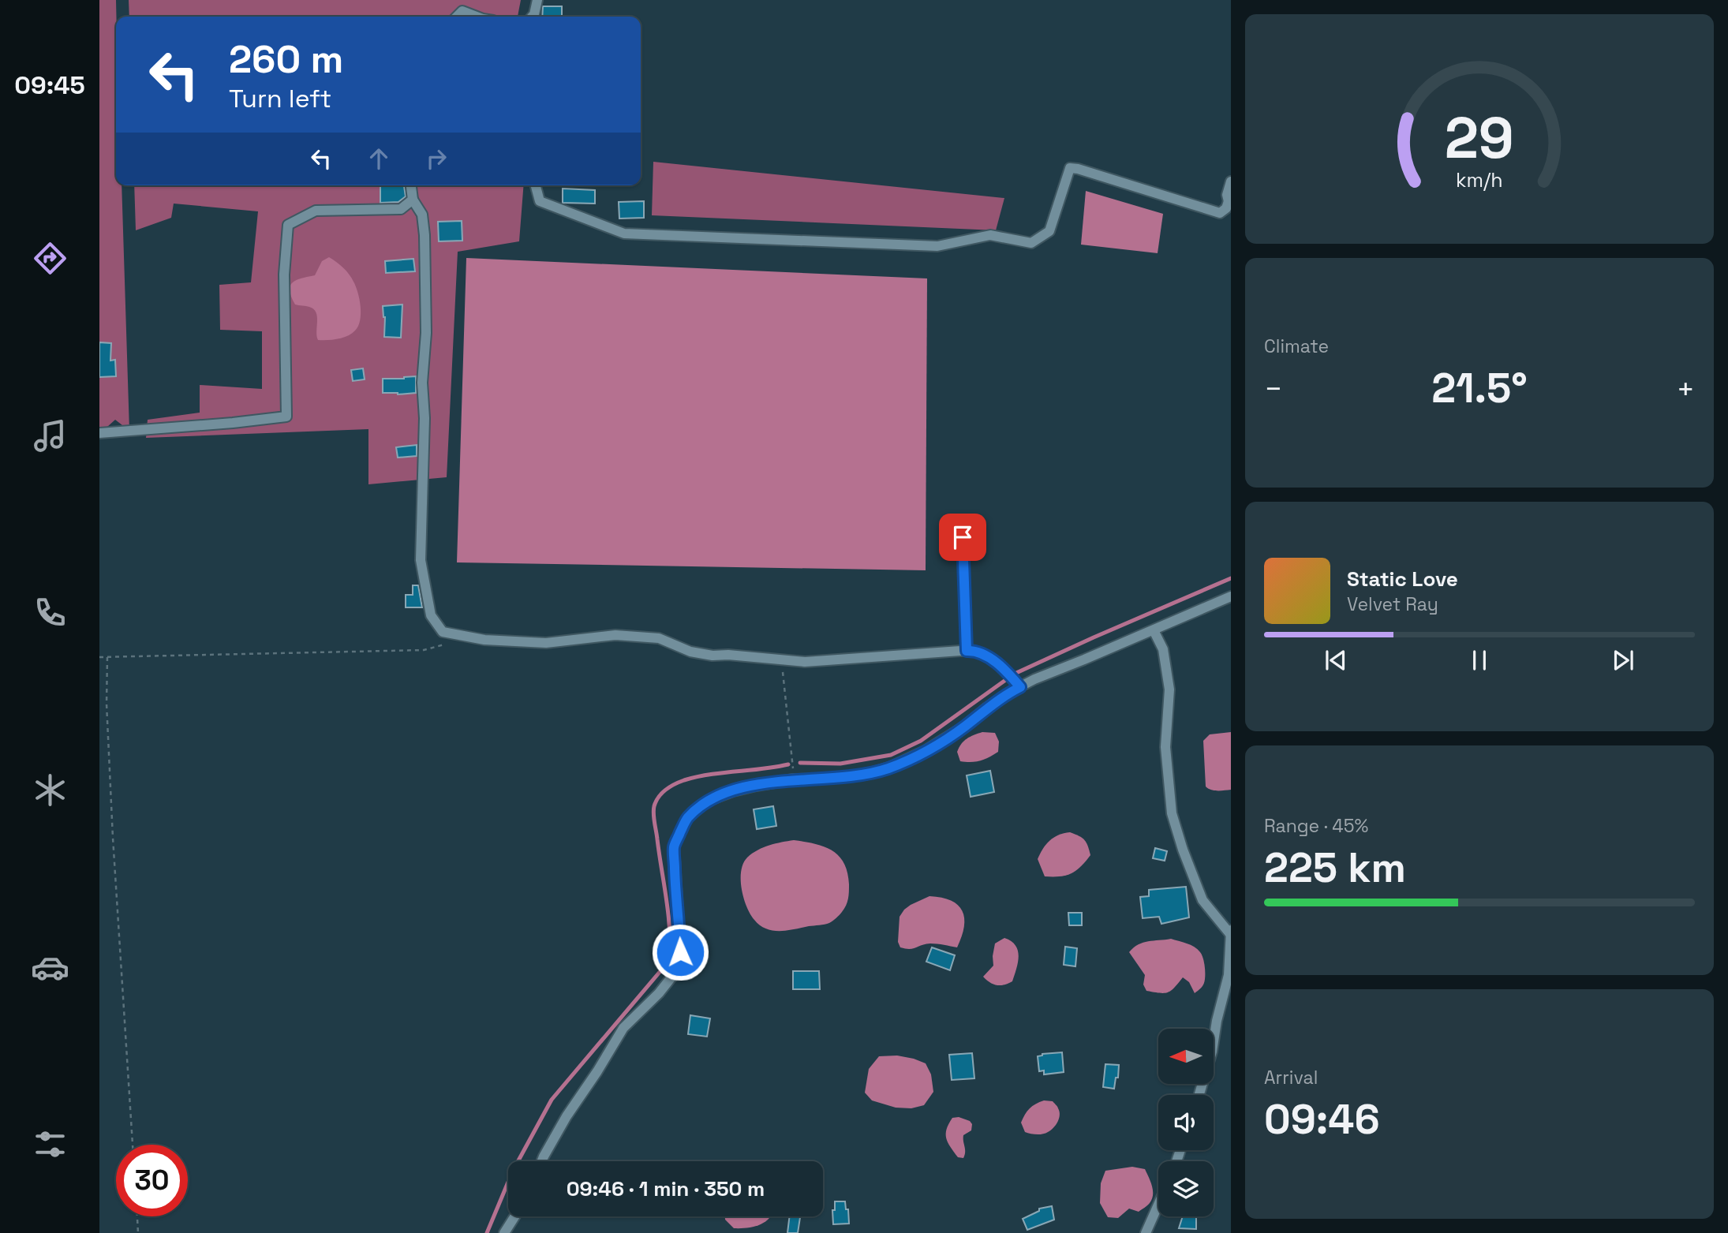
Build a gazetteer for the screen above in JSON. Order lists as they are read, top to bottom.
{
  "north": "left",
  "page": {
    "tabs": "09:45",
    "turn": ["260 m", "Turn left"],
    "tile": [
      "Climate",
      ["Range · 45%", "225 km"],
      ["Arrival", "09:46"]
    ],
    "heat": ["−", "21.5°", "+"],
    "song": ["Static Love", "Velvet Ray"],
    "limit": "30",
    "trip": "09:46 · 1 min · 350 m",
    "gauge": ["29", "km/h"]
  }
}
